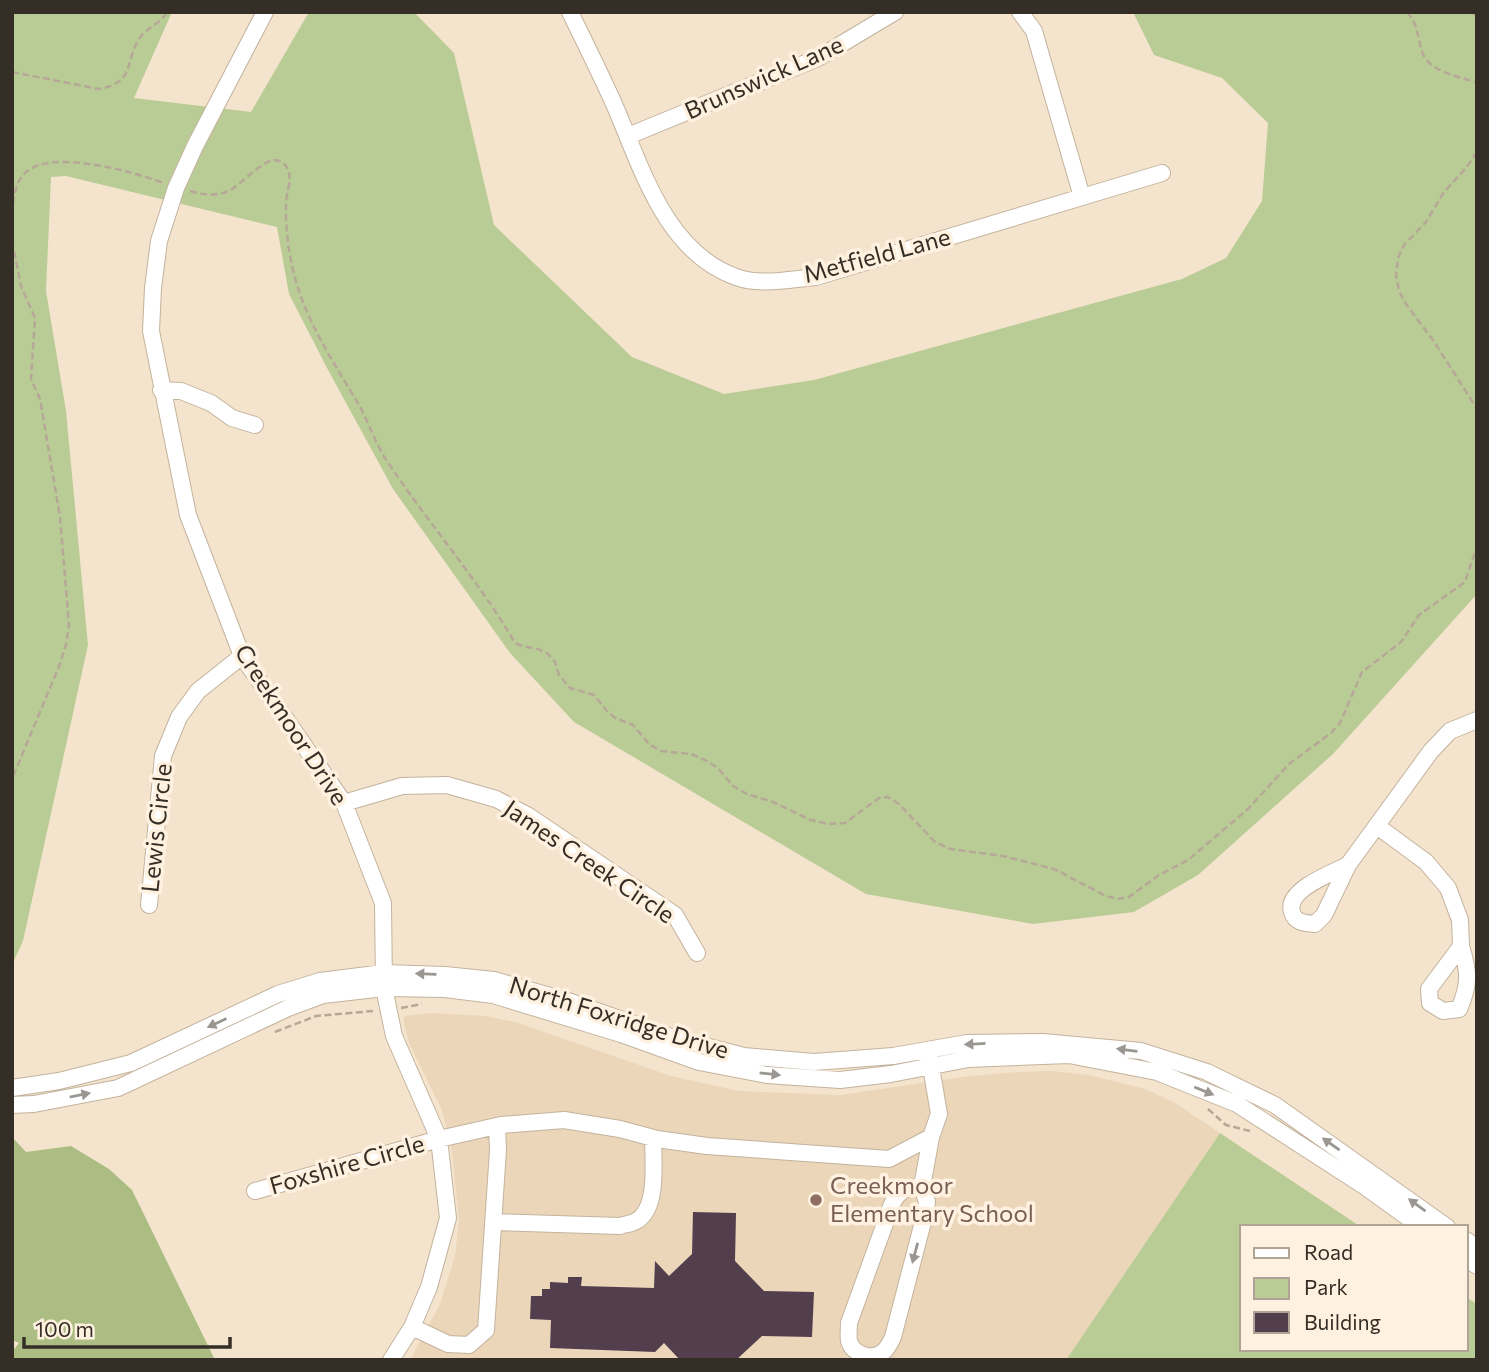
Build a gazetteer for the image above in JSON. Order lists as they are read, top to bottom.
{
  "streets": {
    "street": [
      "Brunswick Lane",
      "Metfield Lane",
      "Creekmoor Drive",
      "Lewis Circle",
      "James Creek Circle",
      "North Foxridge Drive",
      "Foxshire Circle"
    ]
  },
  "crossings": [
    ["Brunswick Lane", "Metfield Lane"],
    ["Creekmoor Drive", "Lewis Circle"],
    ["Creekmoor Drive", "James Creek Circle"],
    ["Creekmoor Drive", "North Foxridge Drive"],
    ["Creekmoor Drive", "Foxshire Circle"]
  ],
  "places": ["Creekmoor Elementary School"],
  "legend": ["Road", "Park", "Building"],
  "scale_bar": "100 m"
}
